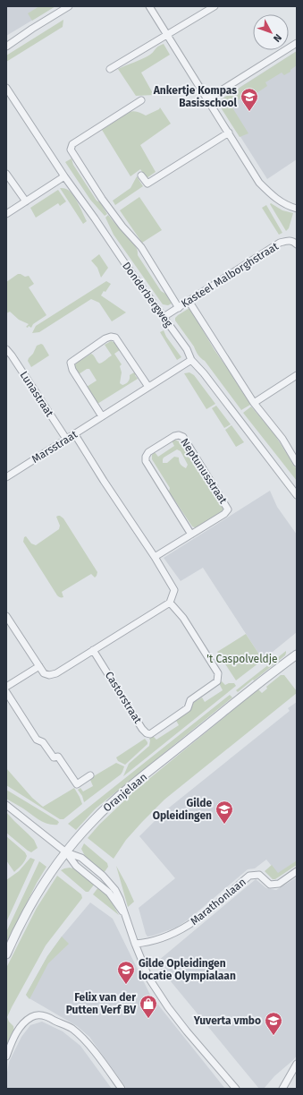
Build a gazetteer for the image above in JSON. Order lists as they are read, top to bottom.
{
  "streets": {
    "street": [
      "Kasteel Malborghstraat",
      "Donderbergweg",
      "Lunastraat",
      "Marsstraat",
      "Neptunusstraat",
      "Castorstraat",
      "Oranjelaan",
      "Marathonlaan"
    ]
  },
  "crossings": [
    ["Kasteel Malborghstraat", "Donderbergweg"],
    ["Donderbergweg", "Marsstraat"],
    ["Lunastraat", "Marsstraat"]
  ],
  "parks": ["'t Caspolveldje"],
  "places": {
    "school or university": [
      "Ankertje Kompas Basisschool",
      "Gilde Opleidingen",
      "Gilde Opleidingen locatie Olympialaan",
      "Yuverta vmbo"
    ],
    "shop": ["Felix van der Putten Verf BV"]
  },
  "north": "bottom right"
}
